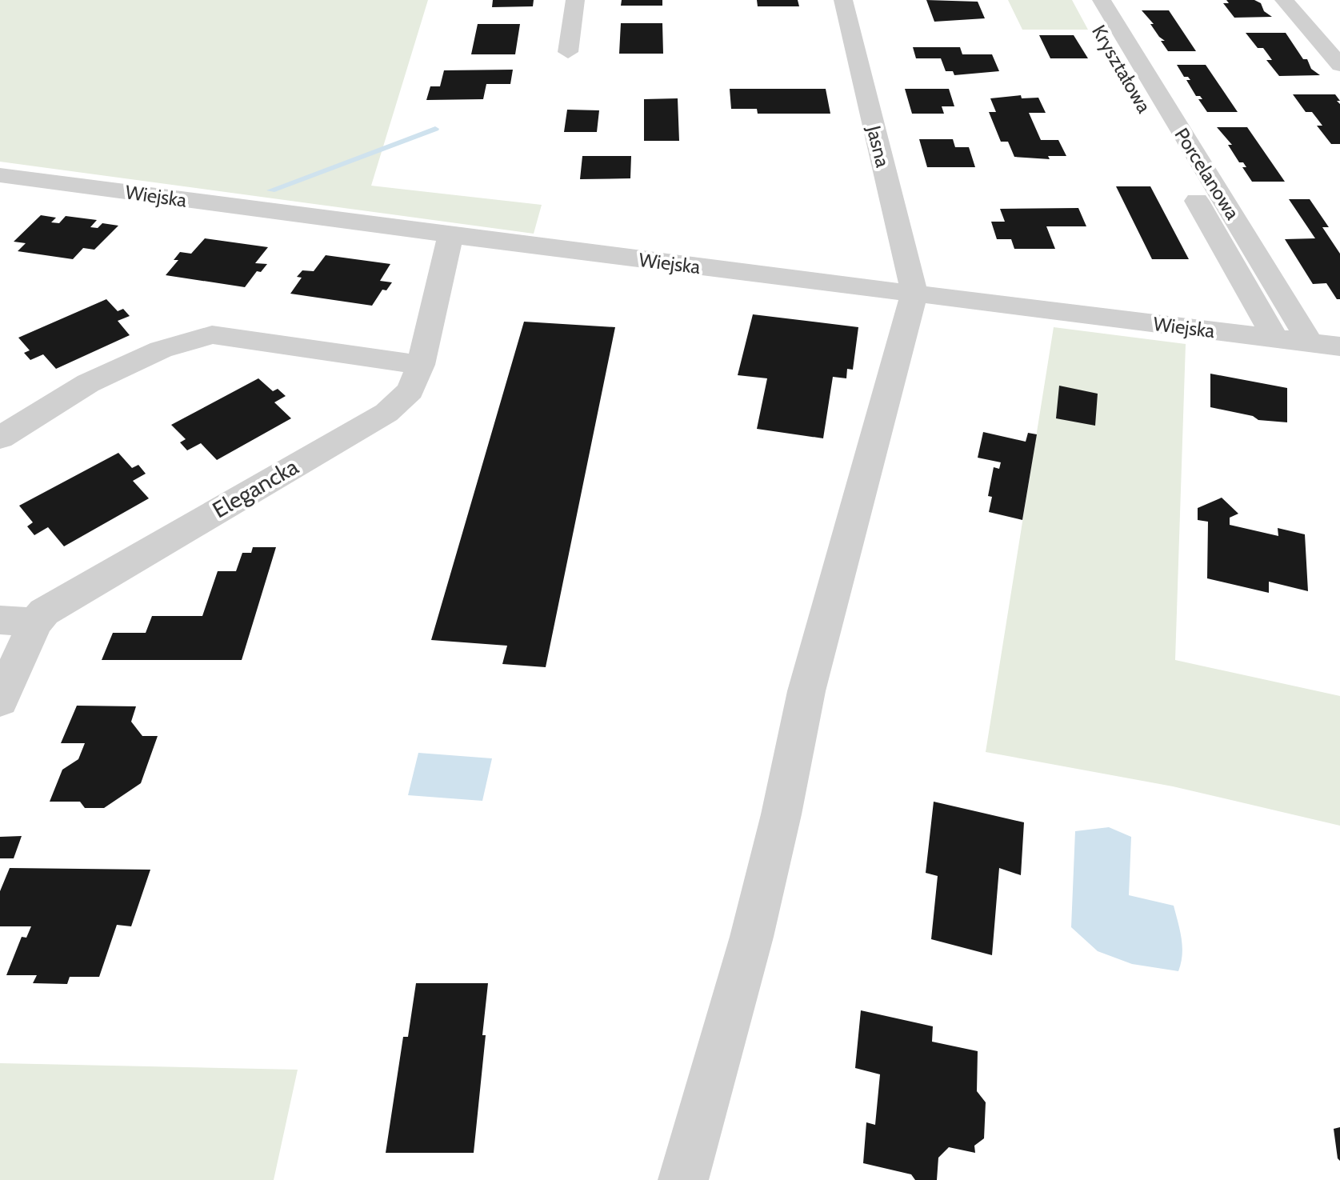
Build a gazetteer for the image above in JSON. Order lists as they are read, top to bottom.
{
  "streets": {
    "street": [
      "Kryształowa",
      "Jasna",
      "Porcelanowa",
      "Wiejska",
      "Elegancka"
    ]
  },
  "crossings": [
    ["Kryształowa", "Porcelanowa"],
    ["Kryształowa", "Wiejska"],
    ["Jasna", "Wiejska"],
    ["Porcelanowa", "Wiejska"],
    ["Wiejska", "Elegancka"]
  ]
}
